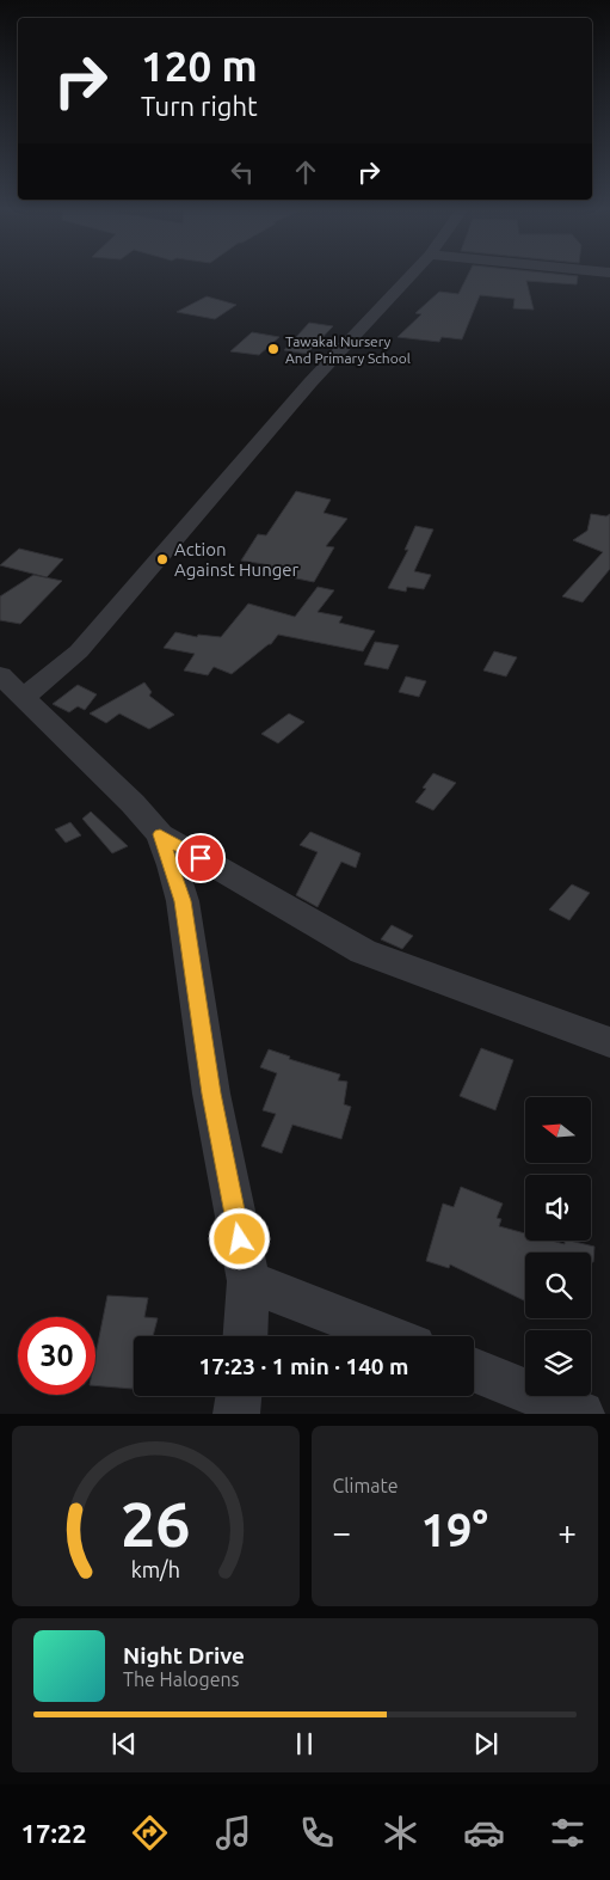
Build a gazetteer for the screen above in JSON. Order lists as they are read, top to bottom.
{
  "places": ["Tawakal Nursery And Primary School", "Action Against Hunger"],
  "north": "left",
  "page": {
    "turn": ["120 m", "Turn right"],
    "limit": "30",
    "trip": "17:23 · 1 min · 140 m",
    "tile": "Climate",
    "heat": ["−", "19°", "+"],
    "song": ["Night Drive", "The Halogens"],
    "tabs": "17:22",
    "gauge": ["26", "km/h"]
  }
}
